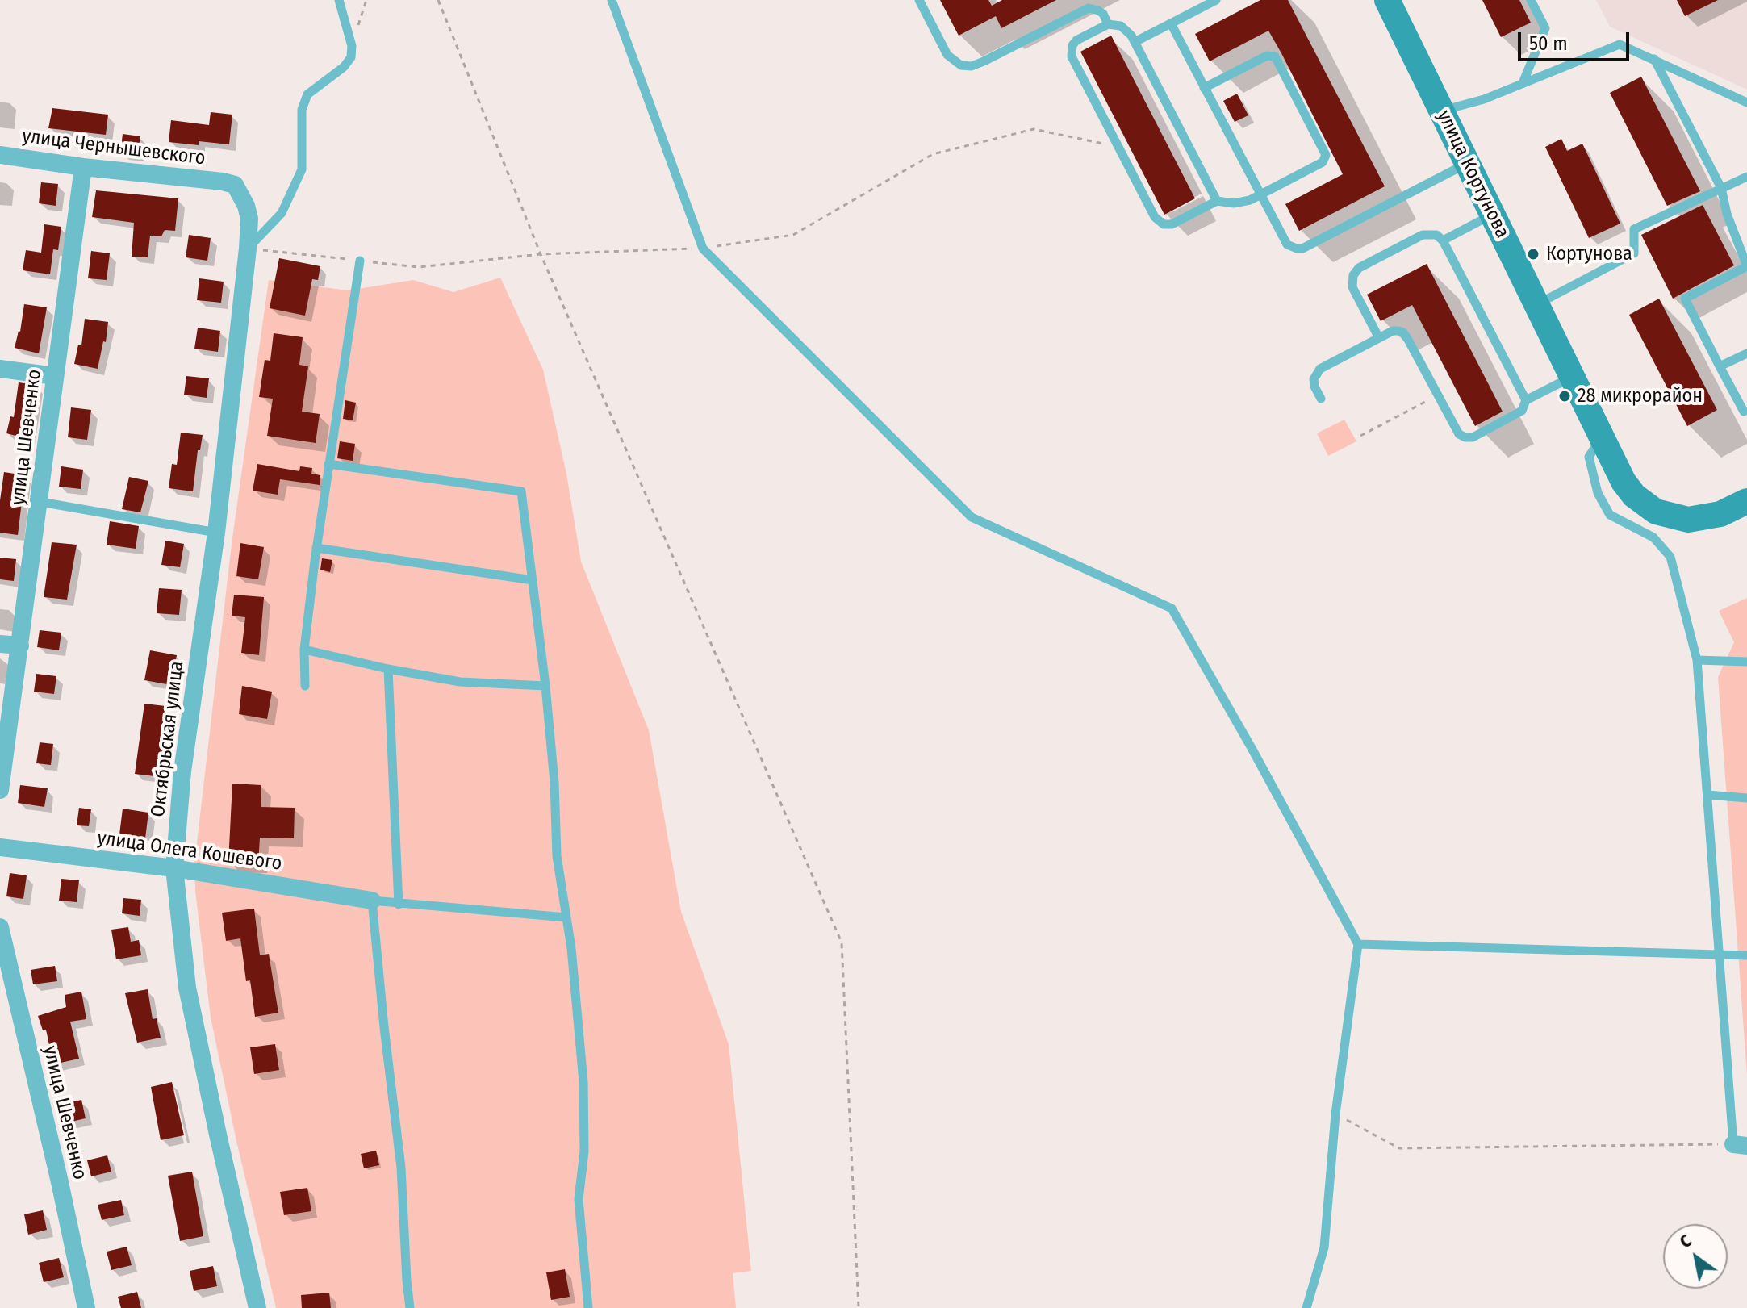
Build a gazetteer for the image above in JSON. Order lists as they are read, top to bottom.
{
  "streets": {
    "main road": ["улица Кортунова"],
    "street": [
      "улица Чернышевского",
      "улица Шевченко",
      "Октябрьская улица",
      "улица Олега Кошевого"
    ]
  },
  "crossings": [
    ["улица Чернышевского", "улица Шевченко"],
    ["улица Чернышевского", "Октябрьская улица"],
    ["Октябрьская улица", "улица Олега Кошевого"]
  ],
  "places": ["Кортунова", "28 микрорайон"],
  "scale_bar": "50 m",
  "north": "top left"
}
